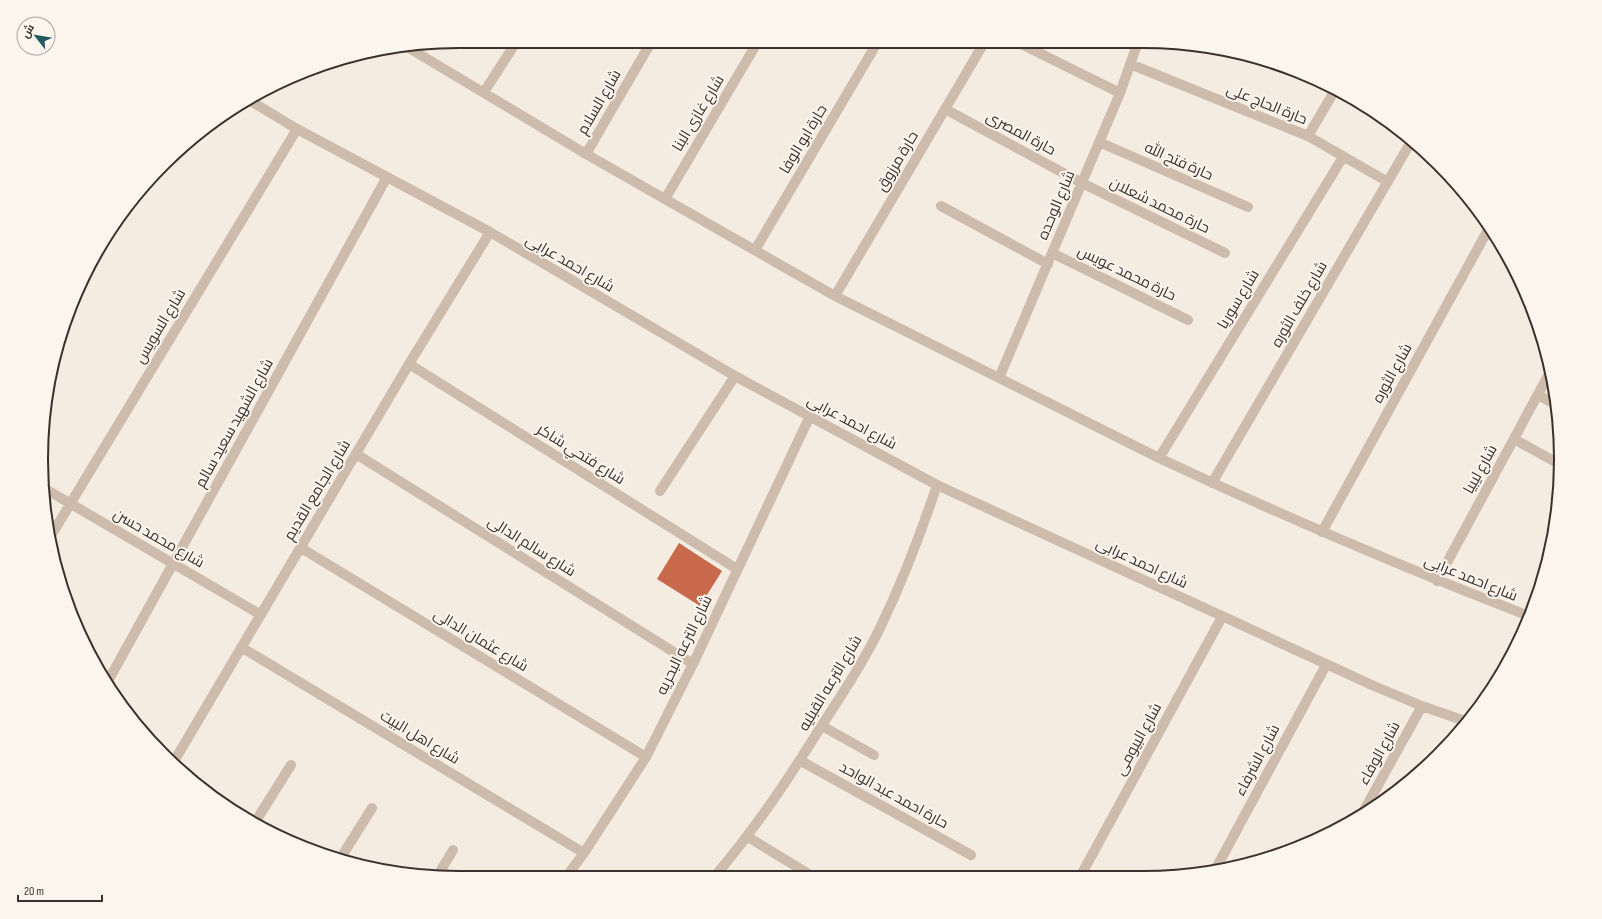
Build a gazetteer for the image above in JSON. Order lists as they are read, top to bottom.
{
  "streets": {
    "street": [
      "شارع السلام",
      "حارة الحاج على",
      "شارع غازى البنا",
      "حارة المصرى",
      "حارة ابو الوفا",
      "حارة مرزوق",
      "حارة فتح الله",
      "شارع الوحده",
      "حارة محمد شعلان",
      "شارع احمد عرابى",
      "حارة محمد عويس",
      "شارع سوريا",
      "شارع خلف الثوره",
      "شارع السويس",
      "شارع الثوره",
      "شارع الشهيد سعيد سالم",
      "شارع فتحي شاكر",
      "شارع ليبيا",
      "شارع الجامع القديم",
      "شارع محمد حسن",
      "شارع سالم الدالى",
      "شارع عثمان الدالى",
      "شارع الترعه البحريه",
      "شارع الترعه القبليه",
      "شارع اهل البيت",
      "شارع البيومى",
      "شارع الوفاء",
      "شارع الشرفاء",
      "حارة احمد عبد الواحد"
    ]
  },
  "crossings": [
    ["شارع السلام", "شارع احمد عرابى"],
    ["حارة الحاج على", "شارع الوحده"],
    ["حارة الحاج على", "شارع سوريا"],
    ["حارة الحاج على", "شارع خلف الثوره"],
    ["شارع غازى البنا", "شارع احمد عرابى"],
    ["حارة المصرى", "حارة مرزوق"],
    ["حارة المصرى", "شارع الوحده"],
    ["حارة المصرى", "حارة محمد شعلان"],
    ["حارة ابو الوفا", "شارع احمد عرابى"],
    ["حارة مرزوق", "شارع احمد عرابى"],
    ["حارة فتح الله", "شارع الوحده"],
    ["شارع الوحده", "حارة محمد شعلان"],
    ["شارع الوحده", "شارع احمد عرابى"],
    ["شارع الوحده", "حارة محمد عويس"],
    ["شارع احمد عرابى", "شارع سوريا"],
    ["شارع احمد عرابى", "شارع خلف الثوره"],
    ["شارع احمد عرابى", "شارع السويس"],
    ["شارع احمد عرابى", "شارع الثوره"],
    ["شارع احمد عرابى", "شارع الشهيد سعيد سالم"],
    ["شارع احمد عرابى", "شارع ليبيا"],
    ["شارع احمد عرابى", "شارع الجامع القديم"],
    ["شارع احمد عرابى", "شارع الترعه البحريه"],
    ["شارع احمد عرابى", "شارع الترعه القبليه"],
    ["شارع احمد عرابى", "شارع البيومى"],
    ["شارع احمد عرابى", "شارع الوفاء"],
    ["شارع احمد عرابى", "شارع الشرفاء"],
    ["شارع السويس", "شارع محمد حسن"],
    ["شارع الشهيد سعيد سالم", "شارع محمد حسن"],
    ["شارع فتحي شاكر", "شارع الجامع القديم"],
    ["شارع فتحي شاكر", "شارع الترعه البحريه"],
    ["شارع الجامع القديم", "شارع محمد حسن"],
    ["شارع الجامع القديم", "شارع سالم الدالى"],
    ["شارع الجامع القديم", "شارع عثمان الدالى"],
    ["شارع الجامع القديم", "شارع اهل البيت"],
    ["شارع سالم الدالى", "شارع الترعه البحريه"],
    ["شارع عثمان الدالى", "شارع الترعه البحريه"],
    ["شارع الترعه البحريه", "شارع اهل البيت"],
    ["شارع الترعه القبليه", "حارة احمد عبد الواحد"]
  ],
  "scale_bar": "20 m",
  "north": "top left"
}
